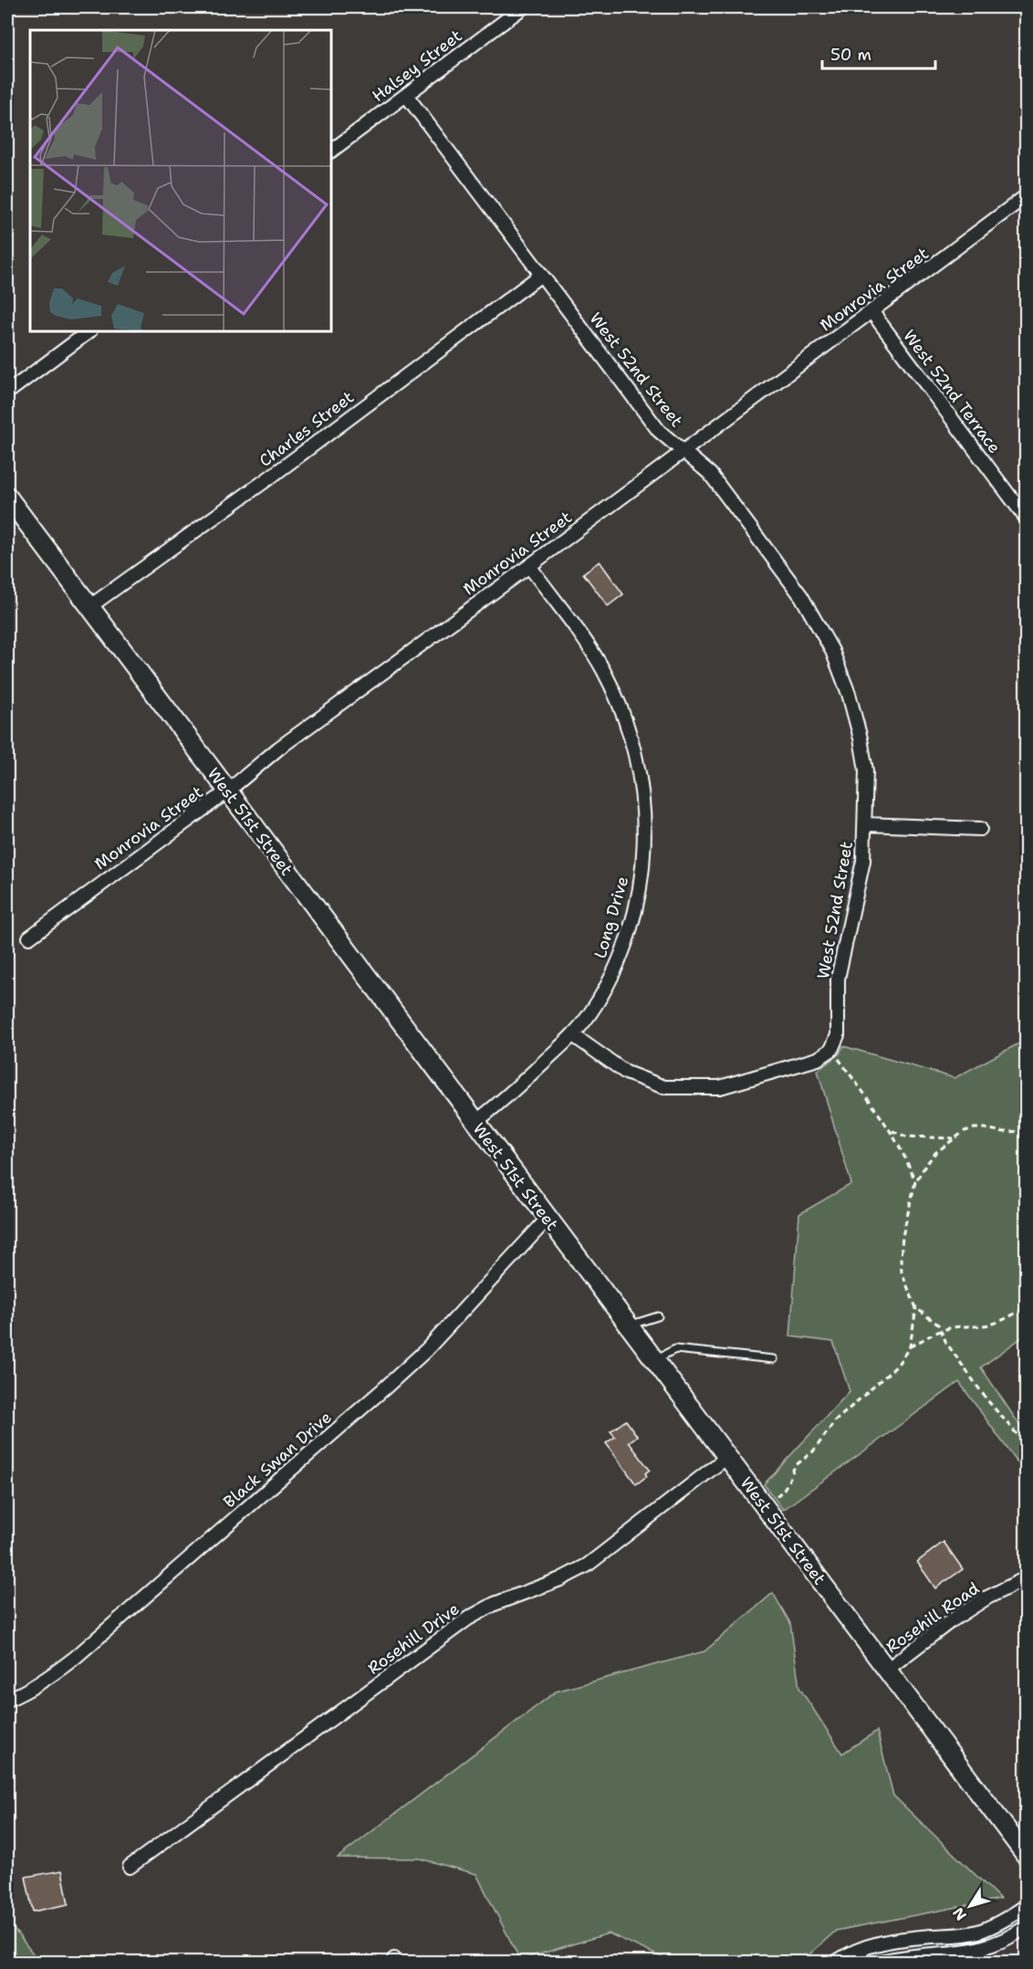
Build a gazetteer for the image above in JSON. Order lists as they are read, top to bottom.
{
  "streets": {
    "street": [
      "Halsey Street",
      "Monrovia Street",
      "West 52nd Street",
      "West 52nd Terrace",
      "Charles Street",
      "West 51st Street",
      "Long Drive",
      "Black Swan Drive",
      "Rosehill Road",
      "Rosehill Drive"
    ]
  },
  "crossings": [
    ["Halsey Street", "West 52nd Street"],
    ["Monrovia Street", "West 52nd Street"],
    ["Monrovia Street", "West 52nd Terrace"],
    ["Monrovia Street", "West 51st Street"],
    ["Monrovia Street", "Long Drive"],
    ["West 52nd Street", "Charles Street"],
    ["Charles Street", "West 51st Street"],
    ["West 51st Street", "Long Drive"],
    ["West 51st Street", "Black Swan Drive"],
    ["West 51st Street", "Rosehill Road"],
    ["West 51st Street", "Rosehill Drive"]
  ],
  "scale_bar": "50 m",
  "north": "bottom left"
}
